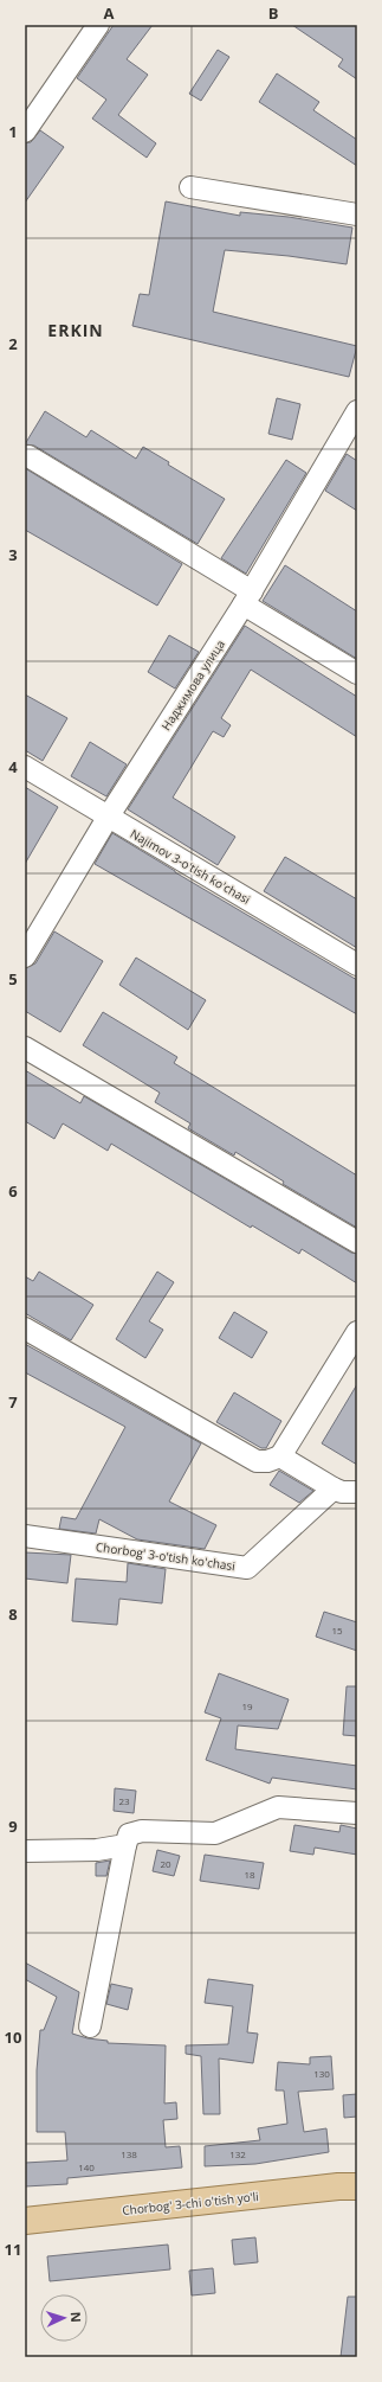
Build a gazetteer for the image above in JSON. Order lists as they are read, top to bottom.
{
  "streets": {
    "main road": ["Chorbog' 3-chi o'tish yo'li"],
    "street": ["Наджимова улица", "Najimov 3-o'tish ko'chasi", "Chorbog' 3-o'tish ko'chasi"]
  },
  "crossings": [
    ["Наджимова улица", "Najimov 3-o'tish ko'chasi"]
  ],
  "districts": ["ERKIN"],
  "house_numbers": [
    "15",
    "19",
    "23",
    "20",
    "18",
    "130",
    "138",
    "132",
    "140"
  ],
  "north": "right",
  "grid": {
    "columns": ["A", "B"],
    "rows": [
      "1",
      "2",
      "3",
      "4",
      "5",
      "6",
      "7",
      "8",
      "9",
      "10",
      "11"
    ]
  }
}
